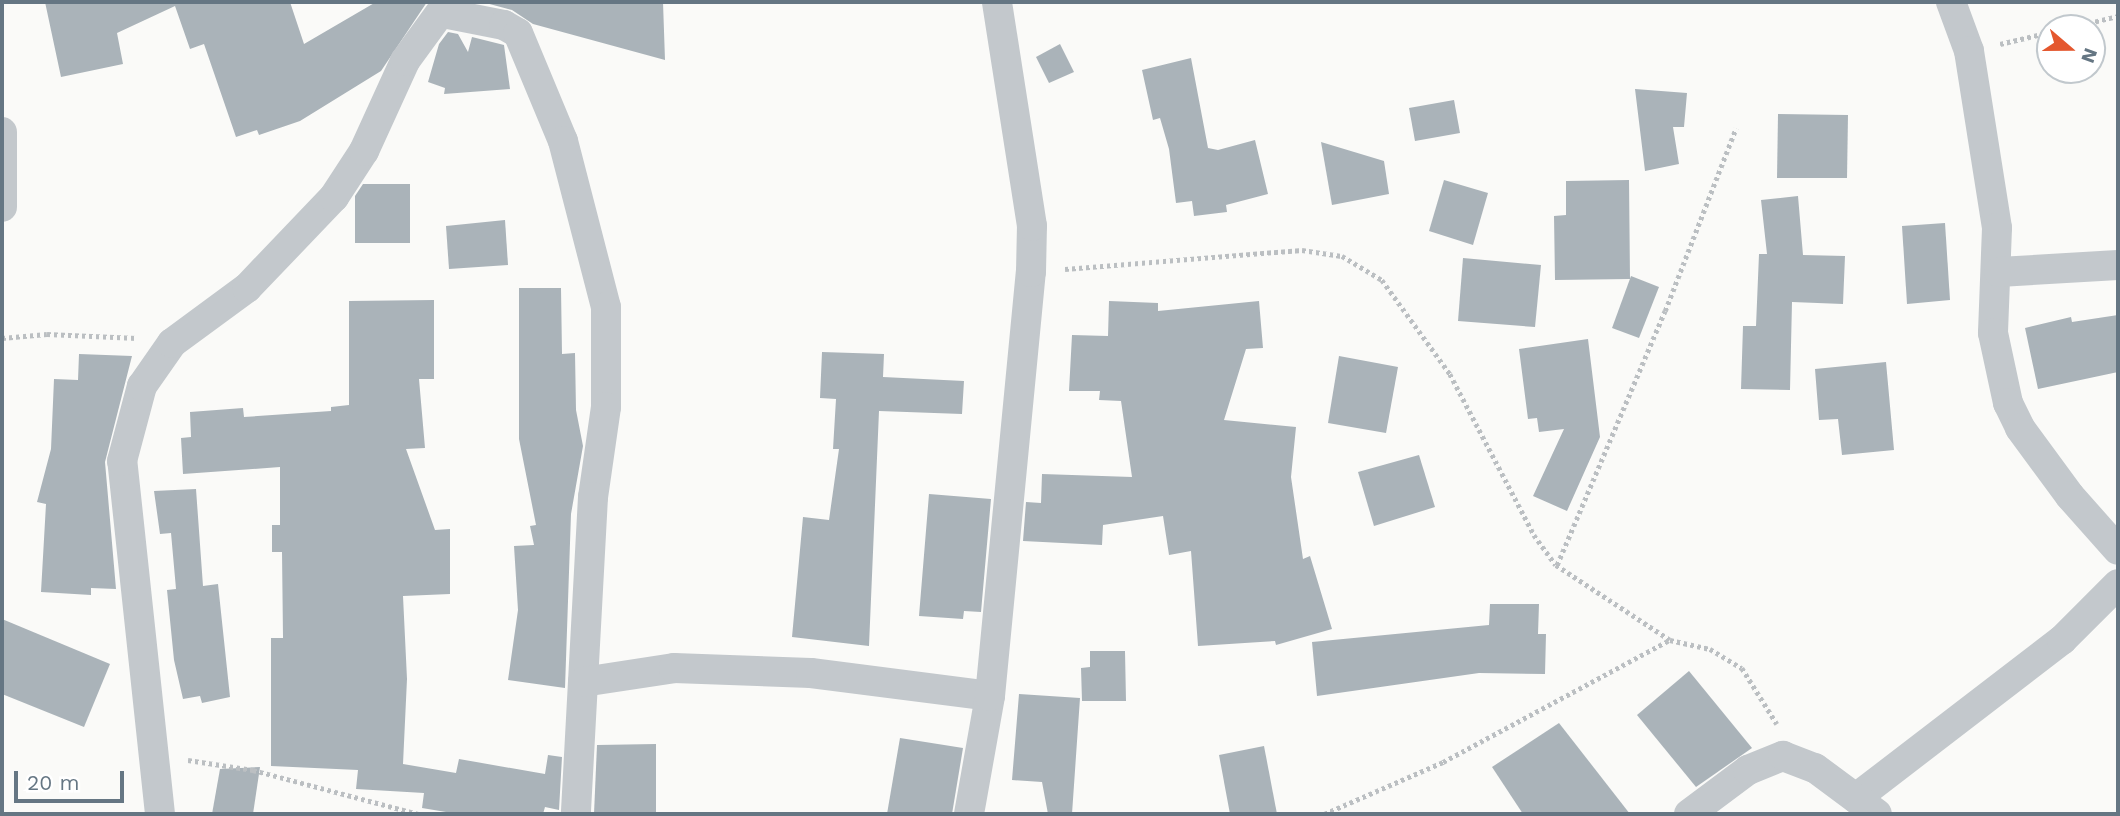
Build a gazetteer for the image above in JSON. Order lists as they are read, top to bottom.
{
  "scale_bar": "20 m",
  "north": "right"
}
